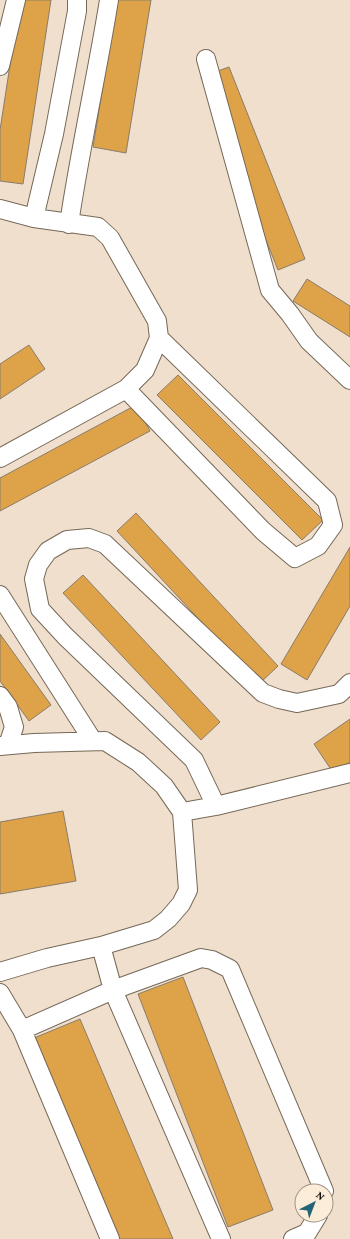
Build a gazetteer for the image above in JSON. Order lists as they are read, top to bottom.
{
  "north": "top right"
}
